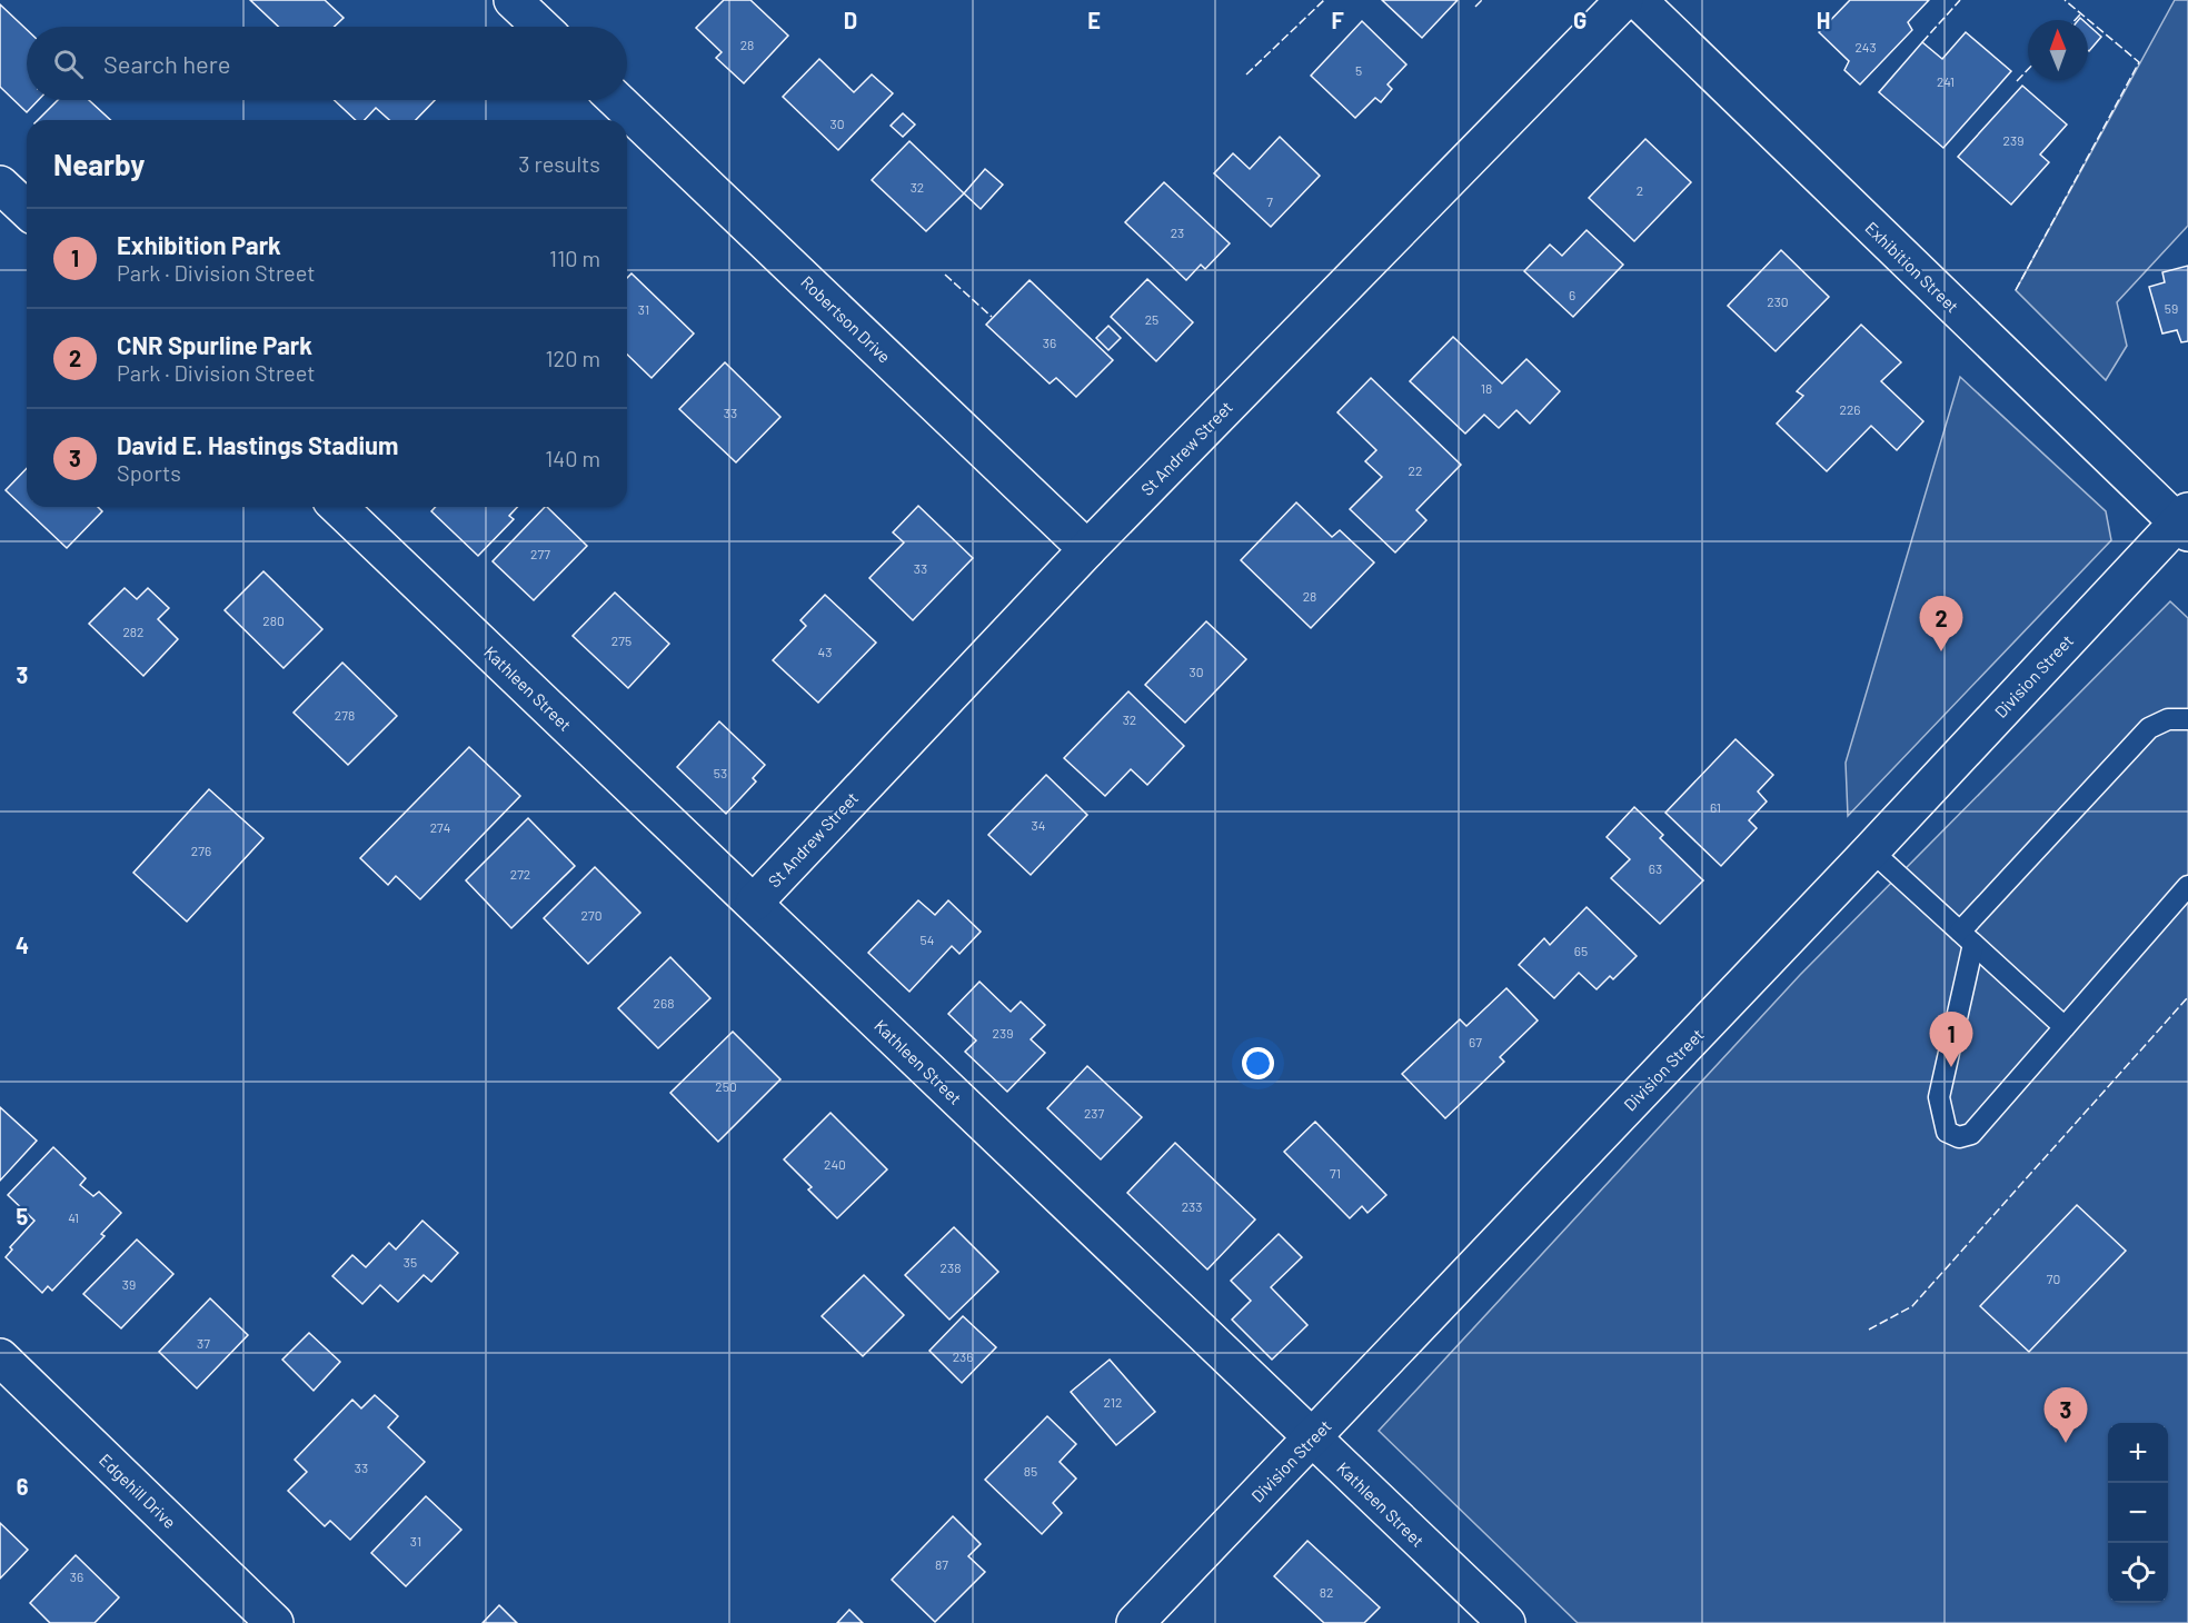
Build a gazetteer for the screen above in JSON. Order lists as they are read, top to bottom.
{
  "streets": {
    "street": [
      "Exhibition Street",
      "Robertson Drive",
      "St Andrew Street",
      "Division Street",
      "Kathleen Street",
      "Edgehill Drive"
    ]
  },
  "crossings": [
    ["Exhibition Street", "Division Street"],
    ["Robertson Drive", "St Andrew Street"],
    ["St Andrew Street", "Kathleen Street"],
    ["Division Street", "Kathleen Street"]
  ],
  "house_numbers": [
    "28",
    "243",
    "5",
    "241",
    "30",
    "239",
    "32",
    "2",
    "7",
    "23",
    "6",
    "230",
    "59",
    "31",
    "25",
    "36",
    "18",
    "226",
    "33",
    "22",
    "277",
    "33",
    "28",
    "280",
    "282",
    "275",
    "43",
    "30",
    "278",
    "32",
    "53",
    "61",
    "34",
    "274",
    "276",
    "63",
    "272",
    "270",
    "54",
    "65",
    "268",
    "239",
    "67",
    "250",
    "237",
    "240",
    "71",
    "233",
    "41",
    "35",
    "238",
    "70",
    "39",
    "37",
    "236",
    "212",
    "33",
    "85",
    "31",
    "87",
    "36",
    "82"
  ],
  "north": "top",
  "page": {
    "search": "Search here",
    "heading": ["Nearby", "3 results"],
    "list": [
      {
        "mark": "1",
        "name": "Exhibition Park",
        "note": "Park · Division Street",
        "value": "110 m"
      },
      {
        "mark": "2",
        "name": "CNR Spurline Park",
        "note": "Park · Division Street",
        "value": "120 m"
      },
      {
        "mark": "3",
        "name": "David E. Hastings Stadium",
        "note": "Sports",
        "value": "140 m"
      }
    ],
    "pins": ["2", "1", "3"],
    "map_buttons": ["+", "−"]
  },
  "grid": {
    "columns": [
      "D",
      "E",
      "F",
      "G",
      "H"
    ],
    "rows": [
      "3",
      "4",
      "5",
      "6"
    ]
  }
}
